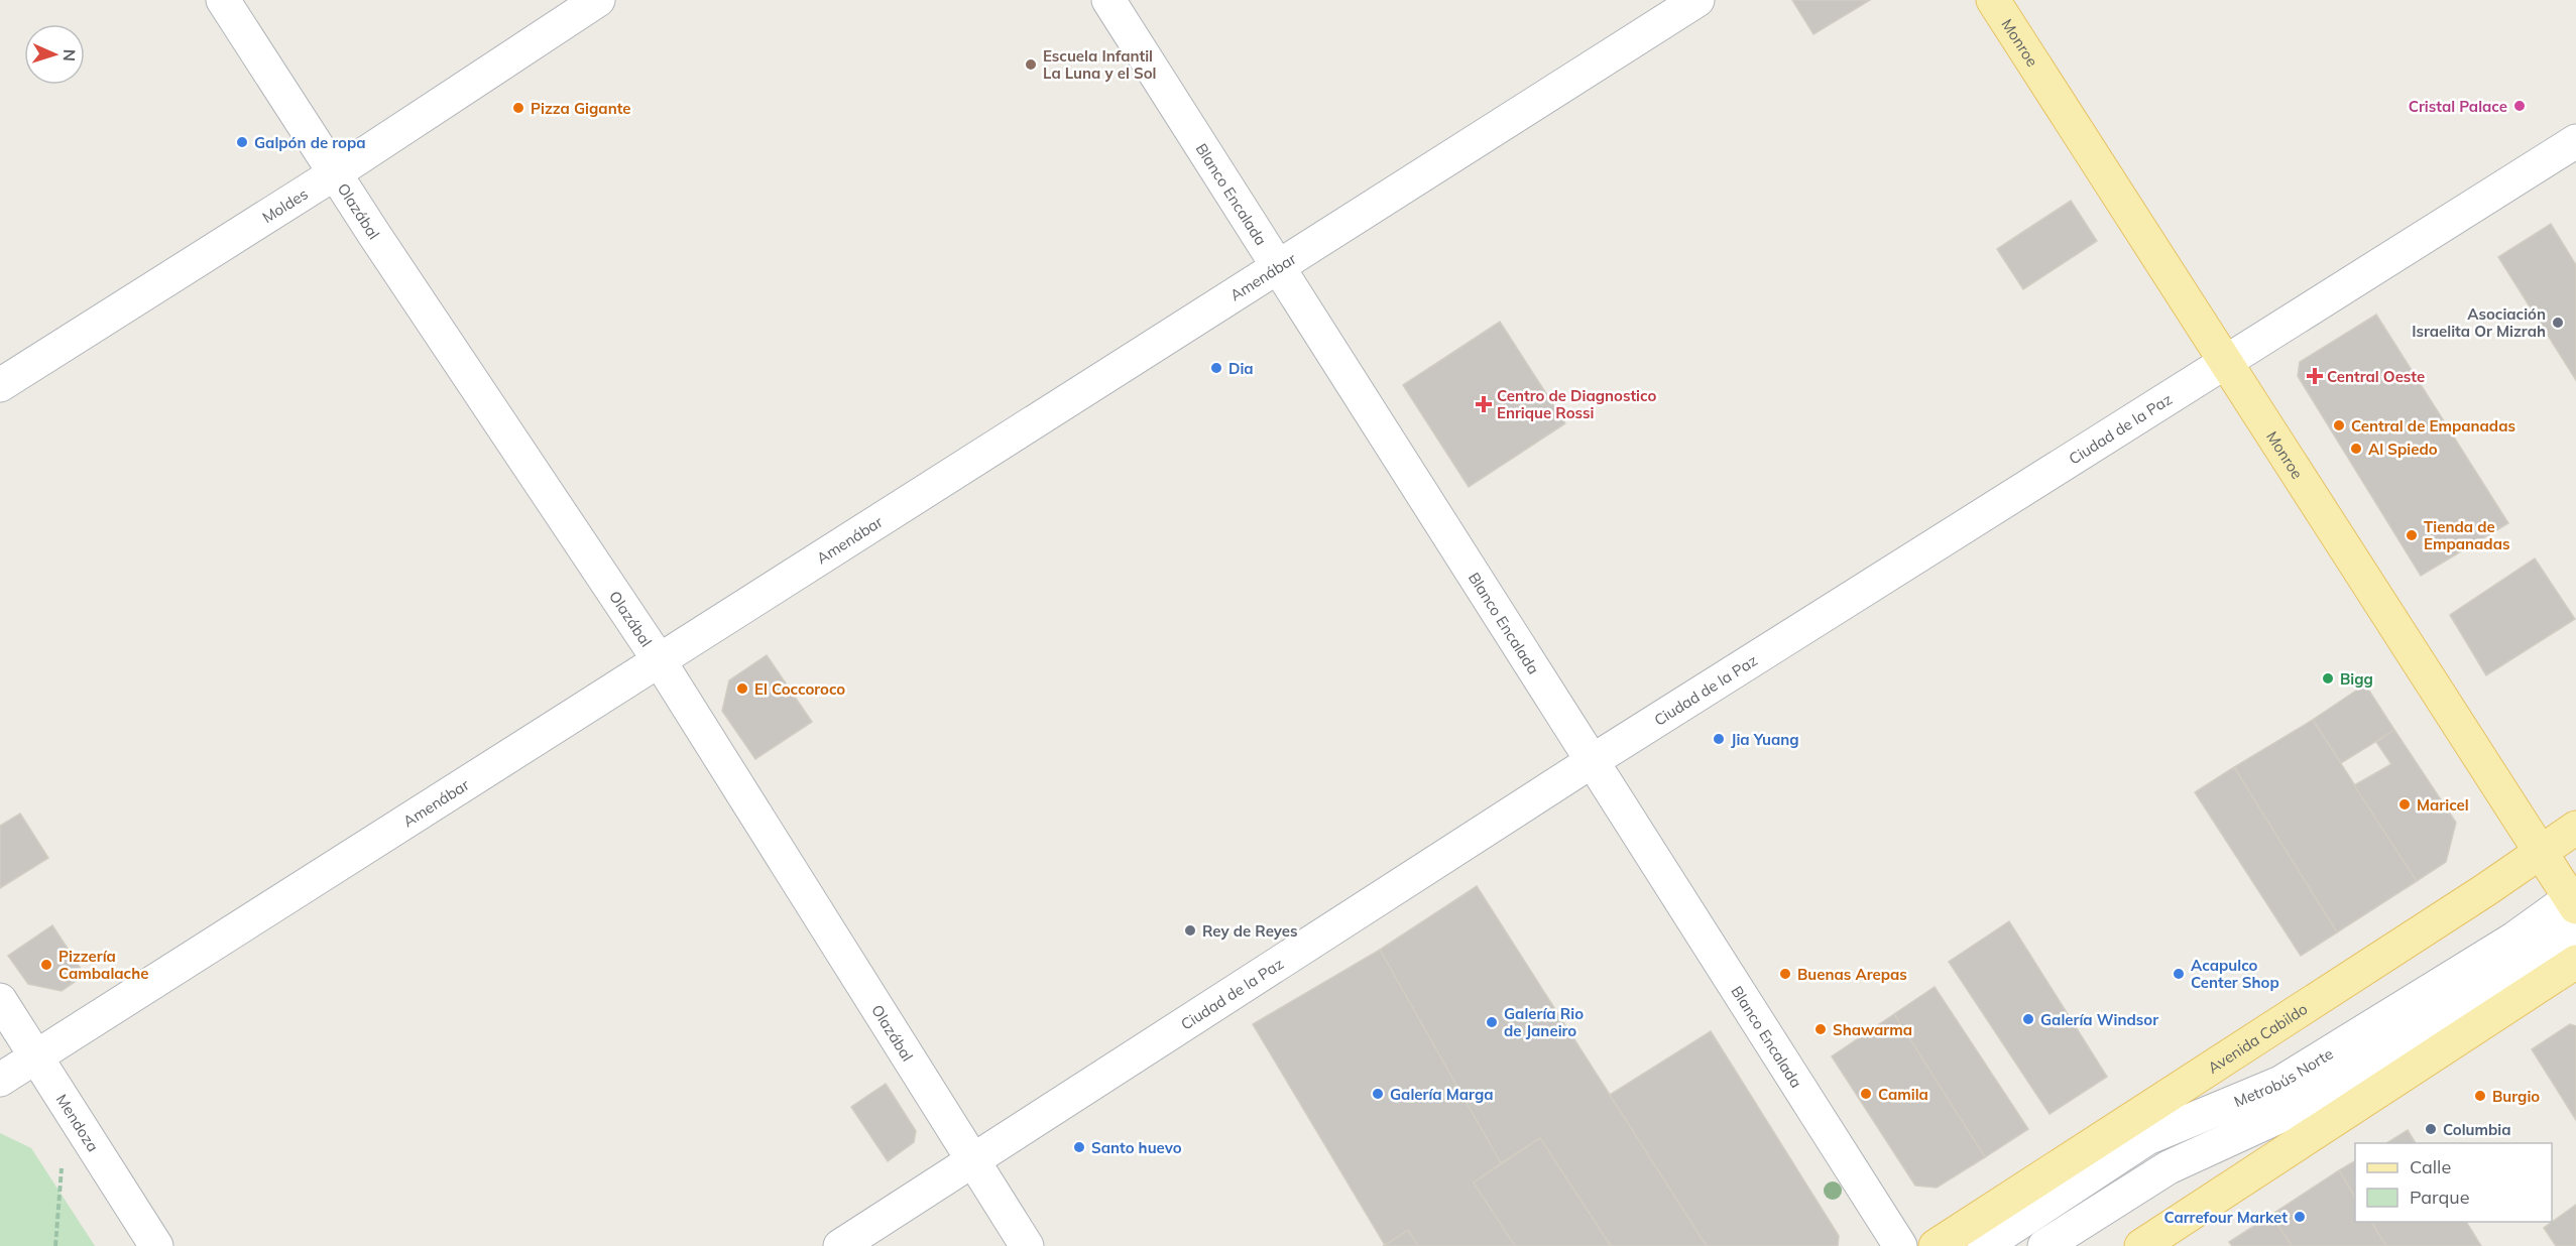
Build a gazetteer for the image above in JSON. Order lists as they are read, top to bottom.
{
  "streets": {
    "main road": ["Monroe", "Avenida Cabildo"],
    "street": [
      "Blanco Encalada",
      "Moldes",
      "Olazábal",
      "Amenábar",
      "Ciudad de la Paz",
      "Metrobús Norte",
      "Mendoza"
    ]
  },
  "crossings": [
    ["Monroe", "Ciudad de la Paz"],
    ["Monroe", "Avenida Cabildo"],
    ["Monroe", "Metrobús Norte"],
    ["Blanco Encalada", "Amenábar"],
    ["Blanco Encalada", "Ciudad de la Paz"],
    ["Moldes", "Olazábal"],
    ["Olazábal", "Amenábar"],
    ["Olazábal", "Ciudad de la Paz"],
    ["Amenábar", "Mendoza"]
  ],
  "places": {
    "other": [
      "Escuela Infantil La Luna y el Sol",
      "Cristal Palace",
      "Pizza Gigante",
      "Galpón de ropa",
      "Asociación Israelita Or Mizrah",
      "Dia",
      "Central de Empanadas",
      "Al Spiedo",
      "Tienda de Empanadas",
      "Bigg",
      "El Coccoroco",
      "Jia Yuang",
      "Maricel",
      "Rey de Reyes",
      "Pizzería Cambalache",
      "Buenas Arepas",
      "Acapulco Center Shop",
      "Galería Windsor",
      "Galería Rio de Janeiro",
      "Shawarma",
      "Galería Marga",
      "Camila",
      "Burgio",
      "Columbia",
      "Santo huevo",
      "Carrefour Market"
    ],
    "health": ["Central Oeste", "Centro de Diagnostico Enrique Rossi"]
  },
  "legend": ["Calle", "Parque"],
  "north": "right"
}
